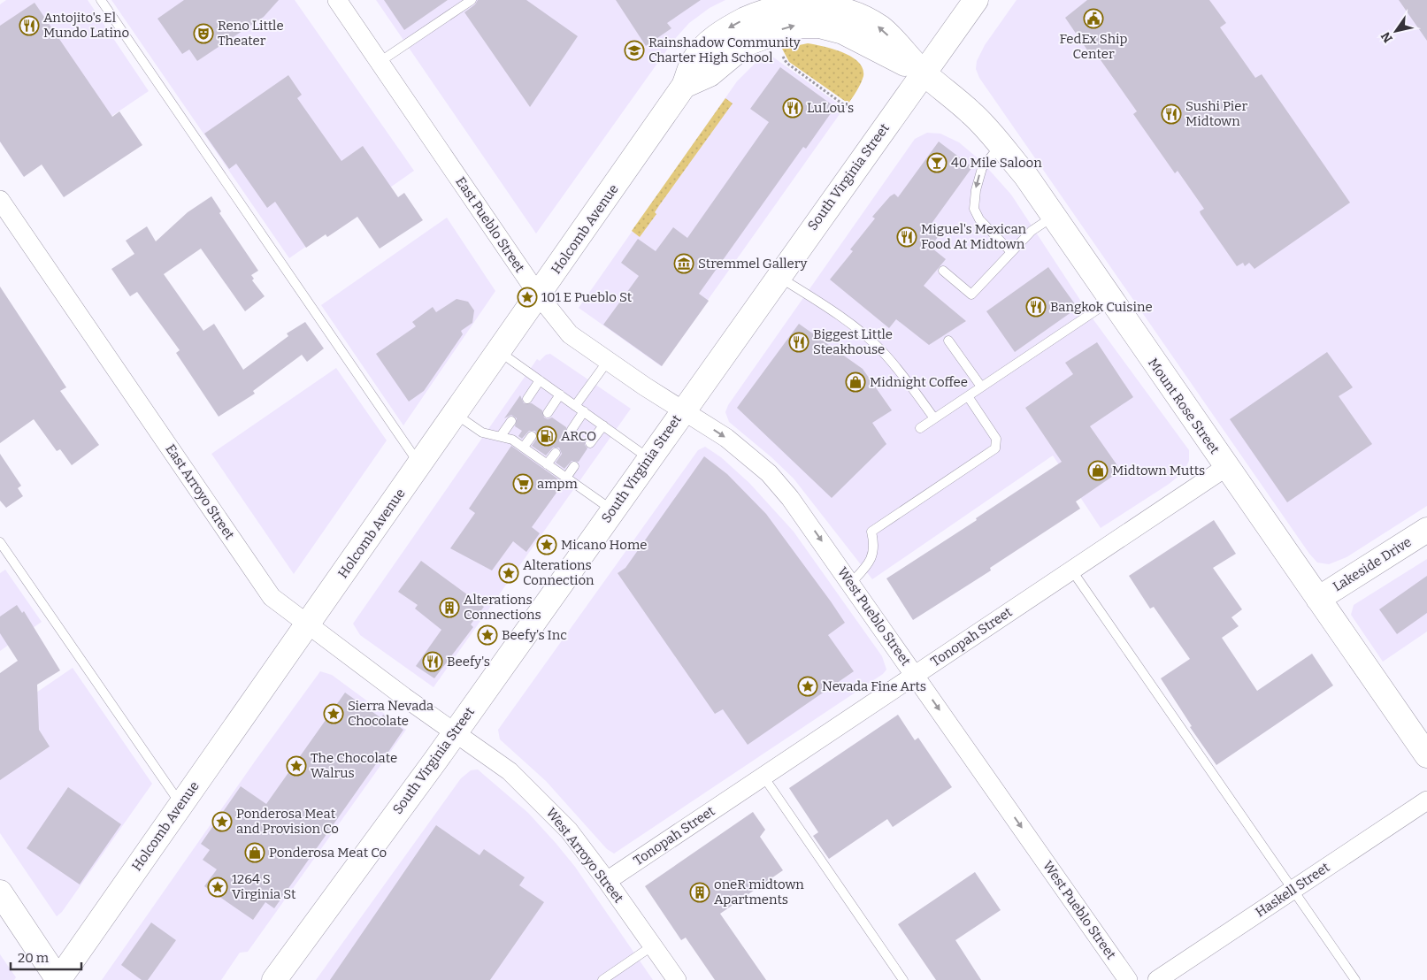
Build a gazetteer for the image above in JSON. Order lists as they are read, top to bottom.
{
  "streets": {
    "street": [
      "South Virginia Street",
      "East Pueblo Street",
      "Holcomb Avenue",
      "Mount Rose Street",
      "East Arroyo Street",
      "Lakeside Drive",
      "West Pueblo Street",
      "Tonopah Street",
      "West Arroyo Street",
      "Haskell Street"
    ]
  },
  "crossings": [
    ["South Virginia Street", "East Pueblo Street"],
    ["South Virginia Street", "Holcomb Avenue"],
    ["South Virginia Street", "Mount Rose Street"],
    ["South Virginia Street", "East Arroyo Street"],
    ["South Virginia Street", "West Pueblo Street"],
    ["South Virginia Street", "West Arroyo Street"],
    ["East Pueblo Street", "Holcomb Avenue"],
    ["East Pueblo Street", "West Pueblo Street"],
    ["Holcomb Avenue", "Mount Rose Street"],
    ["Holcomb Avenue", "East Arroyo Street"],
    ["Mount Rose Street", "Lakeside Drive"],
    ["Mount Rose Street", "Tonopah Street"],
    ["East Arroyo Street", "West Arroyo Street"],
    ["West Pueblo Street", "Tonopah Street"],
    ["Tonopah Street", "West Arroyo Street"]
  ],
  "one_way": ["West Pueblo Street"],
  "places": {
    "public building": ["FedEx Ship Center"],
    "restaurant": [
      "Antojito's El Mundo Latino",
      "LuLou's",
      "Sushi Pier Midtown",
      "Miguel's Mexican Food At Midtown",
      "Bangkok Cuisine",
      "Biggest Little Steakhouse",
      "Beefy's"
    ],
    "theatre": ["Reno Little Theater"],
    "school or university": ["Rainshadow Community Charter High School"],
    "bar": ["40 Mile Saloon"],
    "museum": ["Stremmel Gallery"],
    "place": [
      "101 E Pueblo St",
      "Micano Home",
      "Alterations Connection",
      "Beefy’s Inc",
      "Nevada Fine Arts",
      "Sierra Nevada Chocolate",
      "The Chocolate Walrus",
      "Ponderosa Meat and Provision Co",
      "1264 S Virginia St"
    ],
    "shop": ["Midnight Coffee", "Midtown Mutts", "Ponderosa Meat Co"],
    "fuel station": ["ARCO"],
    "supermarket": ["ampm"],
    "building": ["Alterations Connections", "oneR midtown Apartments"]
  },
  "scale_bar": "20 m",
  "north": "bottom left"
}
